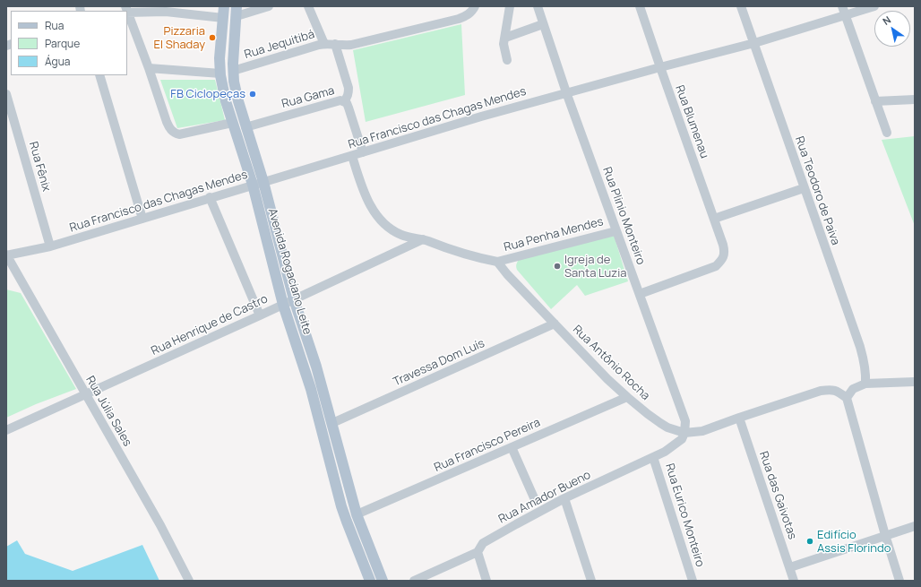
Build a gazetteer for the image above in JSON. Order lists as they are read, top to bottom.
{
  "streets": {
    "main road": ["Avenida Rogaciano Leite"],
    "street": [
      "Rua Jequitibá",
      "Rua Gama",
      "Rua Francisco das Chagas Mendes",
      "Rua Blumenau",
      "Rua Fênix",
      "Rua Teodoro de Paiva",
      "Rua Plinio Monteiro",
      "Rua Penha Mendes",
      "Rua Henrique de Castro",
      "Travessa Dom Luís",
      "Rua Antônio Rocha",
      "Rua Júlia Sales",
      "Rua Francisco Pereira",
      "Rua das Gaivotas",
      "Rua Amador Bueno",
      "Rua Eurico Monteiro"
    ]
  },
  "crossings": [
    ["Rua Jequitibá", "Avenida Rogaciano Leite"],
    ["Rua Gama", "Rua Francisco das Chagas Mendes"],
    ["Rua Gama", "Avenida Rogaciano Leite"],
    ["Rua Francisco das Chagas Mendes", "Rua Blumenau"],
    ["Rua Francisco das Chagas Mendes", "Rua Fênix"],
    ["Rua Francisco das Chagas Mendes", "Rua Teodoro de Paiva"],
    ["Rua Francisco das Chagas Mendes", "Rua Plinio Monteiro"],
    ["Rua Francisco das Chagas Mendes", "Avenida Rogaciano Leite"],
    ["Rua Francisco das Chagas Mendes", "Rua Júlia Sales"],
    ["Rua Blumenau", "Rua Plinio Monteiro"],
    ["Rua Plinio Monteiro", "Rua Penha Mendes"],
    ["Rua Plinio Monteiro", "Rua Antônio Rocha"],
    ["Rua Plinio Monteiro", "Rua Amador Bueno"],
    ["Rua Penha Mendes", "Rua Antônio Rocha"],
    ["Avenida Rogaciano Leite", "Rua Henrique de Castro"],
    ["Avenida Rogaciano Leite", "Travessa Dom Luís"],
    ["Avenida Rogaciano Leite", "Rua Francisco Pereira"],
    ["Rua Henrique de Castro", "Rua Júlia Sales"],
    ["Travessa Dom Luís", "Rua Antônio Rocha"],
    ["Rua Antônio Rocha", "Rua Francisco Pereira"],
    ["Rua Antônio Rocha", "Rua das Gaivotas"],
    ["Rua Antônio Rocha", "Rua Amador Bueno"],
    ["Rua Amador Bueno", "Rua Eurico Monteiro"]
  ],
  "places": [
    "Pizzaria El Shaday",
    "FB Ciclopeças",
    "Igreja de Santa Luzia",
    "Edifício Assis Florindo"
  ],
  "legend": ["Rua", "Parque", "Água"],
  "north": "top left"
}
